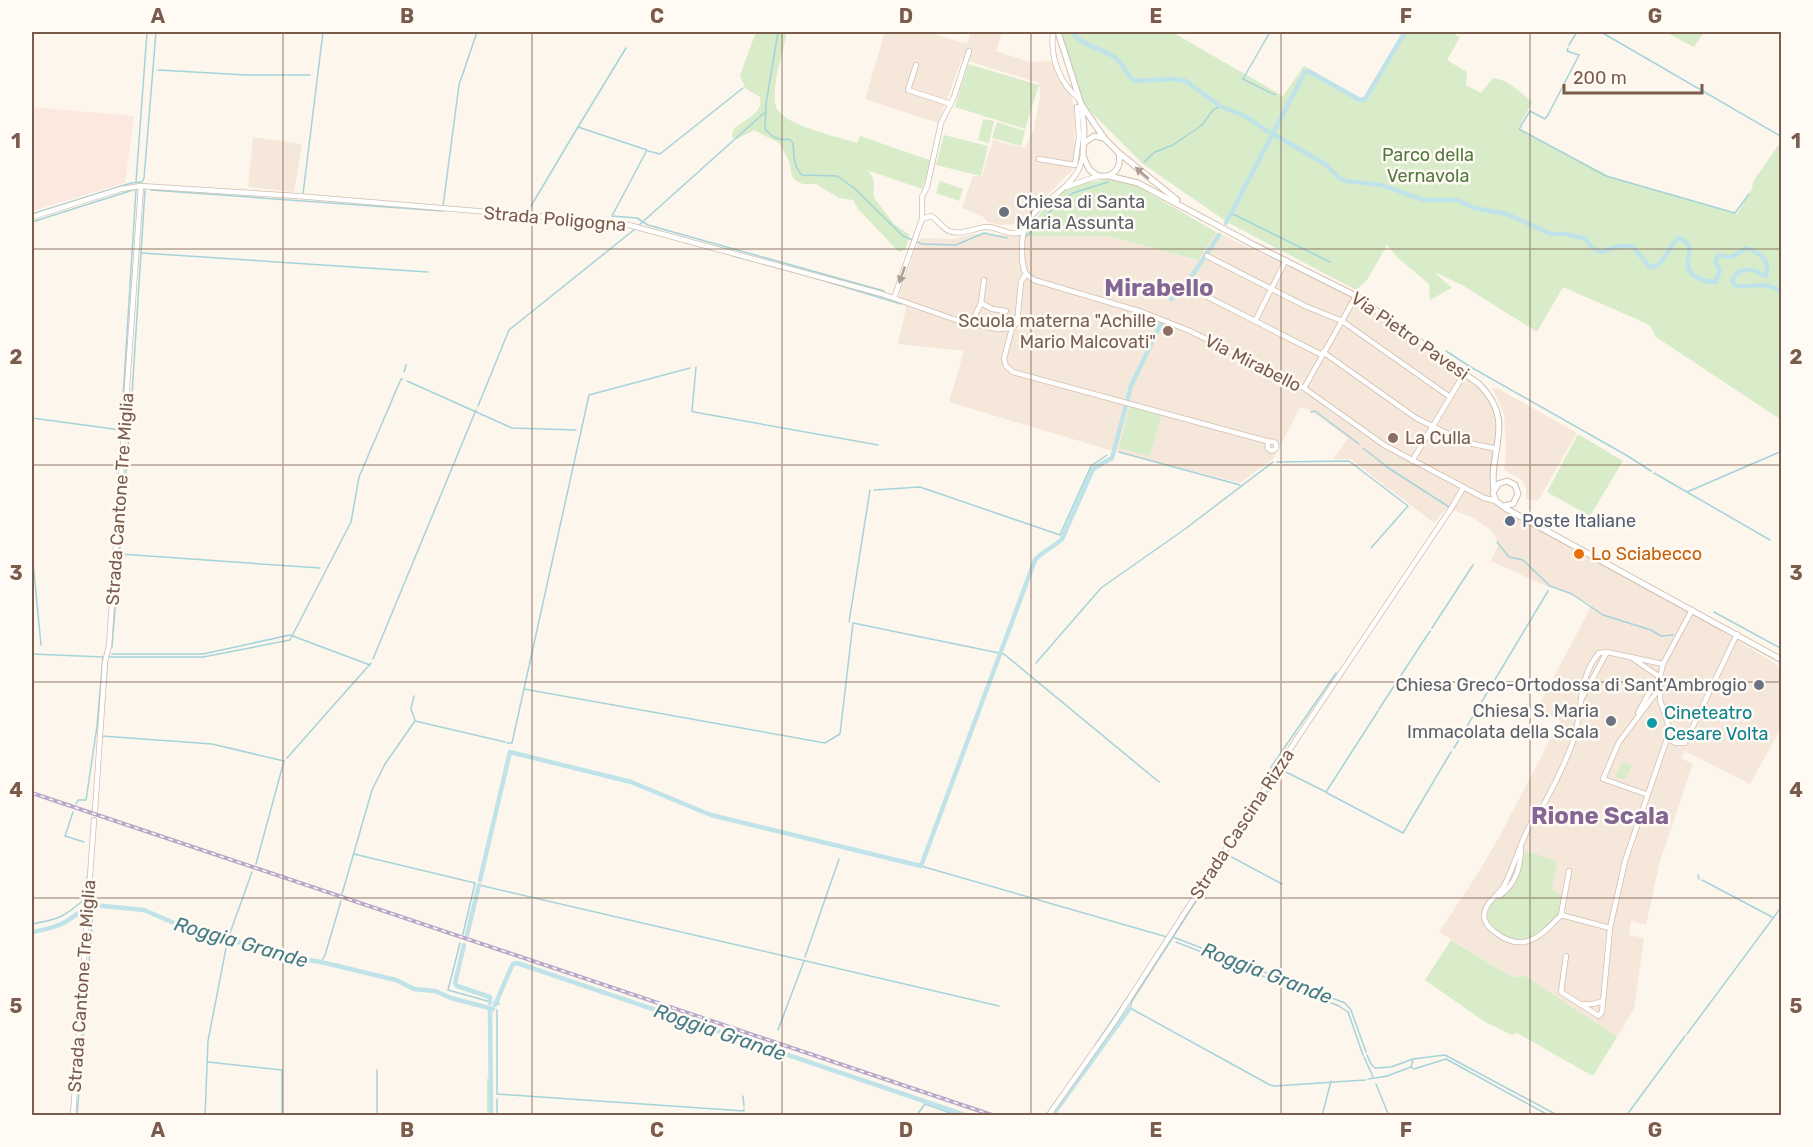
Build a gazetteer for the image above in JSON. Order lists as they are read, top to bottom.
{
  "streets": {
    "street": [
      "Strada Poligogna",
      "Via Pietro Pavesi",
      "Via Mirabello",
      "Strada Cantone Tre Miglia",
      "Strada Cascina Rizza"
    ]
  },
  "crossings": [
    ["Strada Poligogna", "Strada Cantone Tre Miglia"],
    ["Via Pietro Pavesi", "Via Mirabello"],
    ["Via Mirabello", "Strada Cascina Rizza"]
  ],
  "districts": ["Mirabello", "Rione Scala"],
  "water": ["Roggia Grande"],
  "parks": ["Parco della Vernavola"],
  "places": [
    "Chiesa di Santa Maria Assunta",
    "Scuola materna \"Achille Mario Malcovati\"",
    "La Culla",
    "Poste Italiane",
    "Lo Sciabecco",
    "Chiesa Greco-Ortodossa di Sant’Ambrogio",
    "Chiesa S. Maria Immacolata della Scala",
    "Cineteatro Cesare Volta"
  ],
  "scale_bar": "200 m",
  "grid": {
    "columns": [
      "A",
      "B",
      "C",
      "D",
      "E",
      "F",
      "G"
    ],
    "rows": [
      "1",
      "2",
      "3",
      "4",
      "5"
    ]
  }
}
